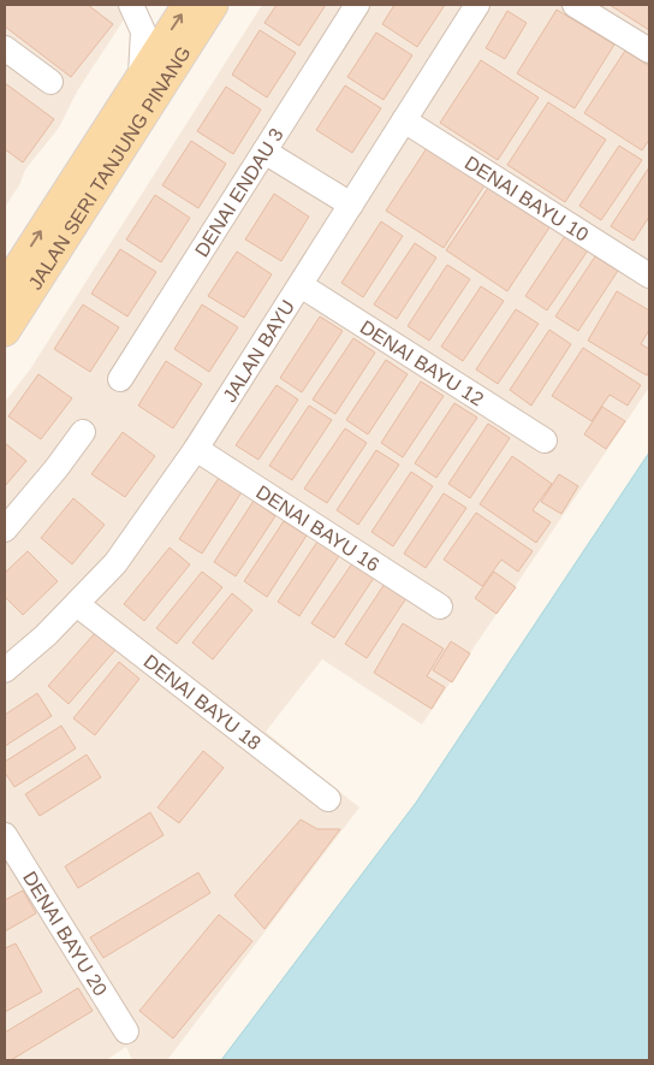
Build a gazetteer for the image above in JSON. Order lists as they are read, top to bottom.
{
  "streets": {
    "main road": ["JALAN SERI TANJUNG PINANG"],
    "street": [
      "DENAI ENDAU 3",
      "DENAI BAYU 10",
      "JALAN BAYU",
      "DENAI BAYU 12",
      "DENAI BAYU 16",
      "DENAI BAYU 18",
      "DENAI BAYU 20"
    ]
  },
  "crossings": [
    ["DENAI BAYU 10", "JALAN BAYU"],
    ["JALAN BAYU", "DENAI BAYU 12"],
    ["JALAN BAYU", "DENAI BAYU 16"],
    ["JALAN BAYU", "DENAI BAYU 18"]
  ]
}
